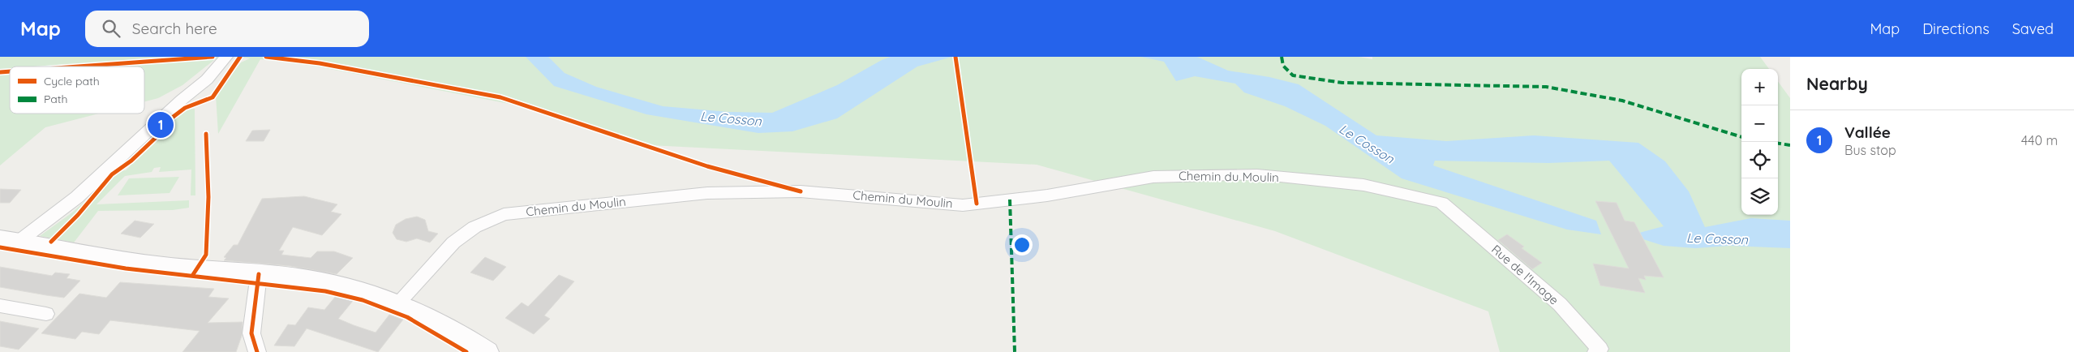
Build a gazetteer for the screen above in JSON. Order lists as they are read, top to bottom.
{
  "streets": {
    "street": ["Chemin du Moulin", "Rue de l'Image"]
  },
  "crossings": [
    ["Chemin du Moulin", "Rue de l'Image"]
  ],
  "water": ["Le Cosson"],
  "legend": ["Cycle path", "Path"],
  "page": {
    "header": "Map",
    "search": "Search here",
    "nav": ["Map", "Directions", "Saved"],
    "heading": "Nearby",
    "map_buttons": ["+", "−"],
    "list": [
      {
        "mark": "1",
        "name": "Vallée",
        "note": "Bus stop",
        "value": "440 m"
      }
    ],
    "pins": "1"
  }
}
